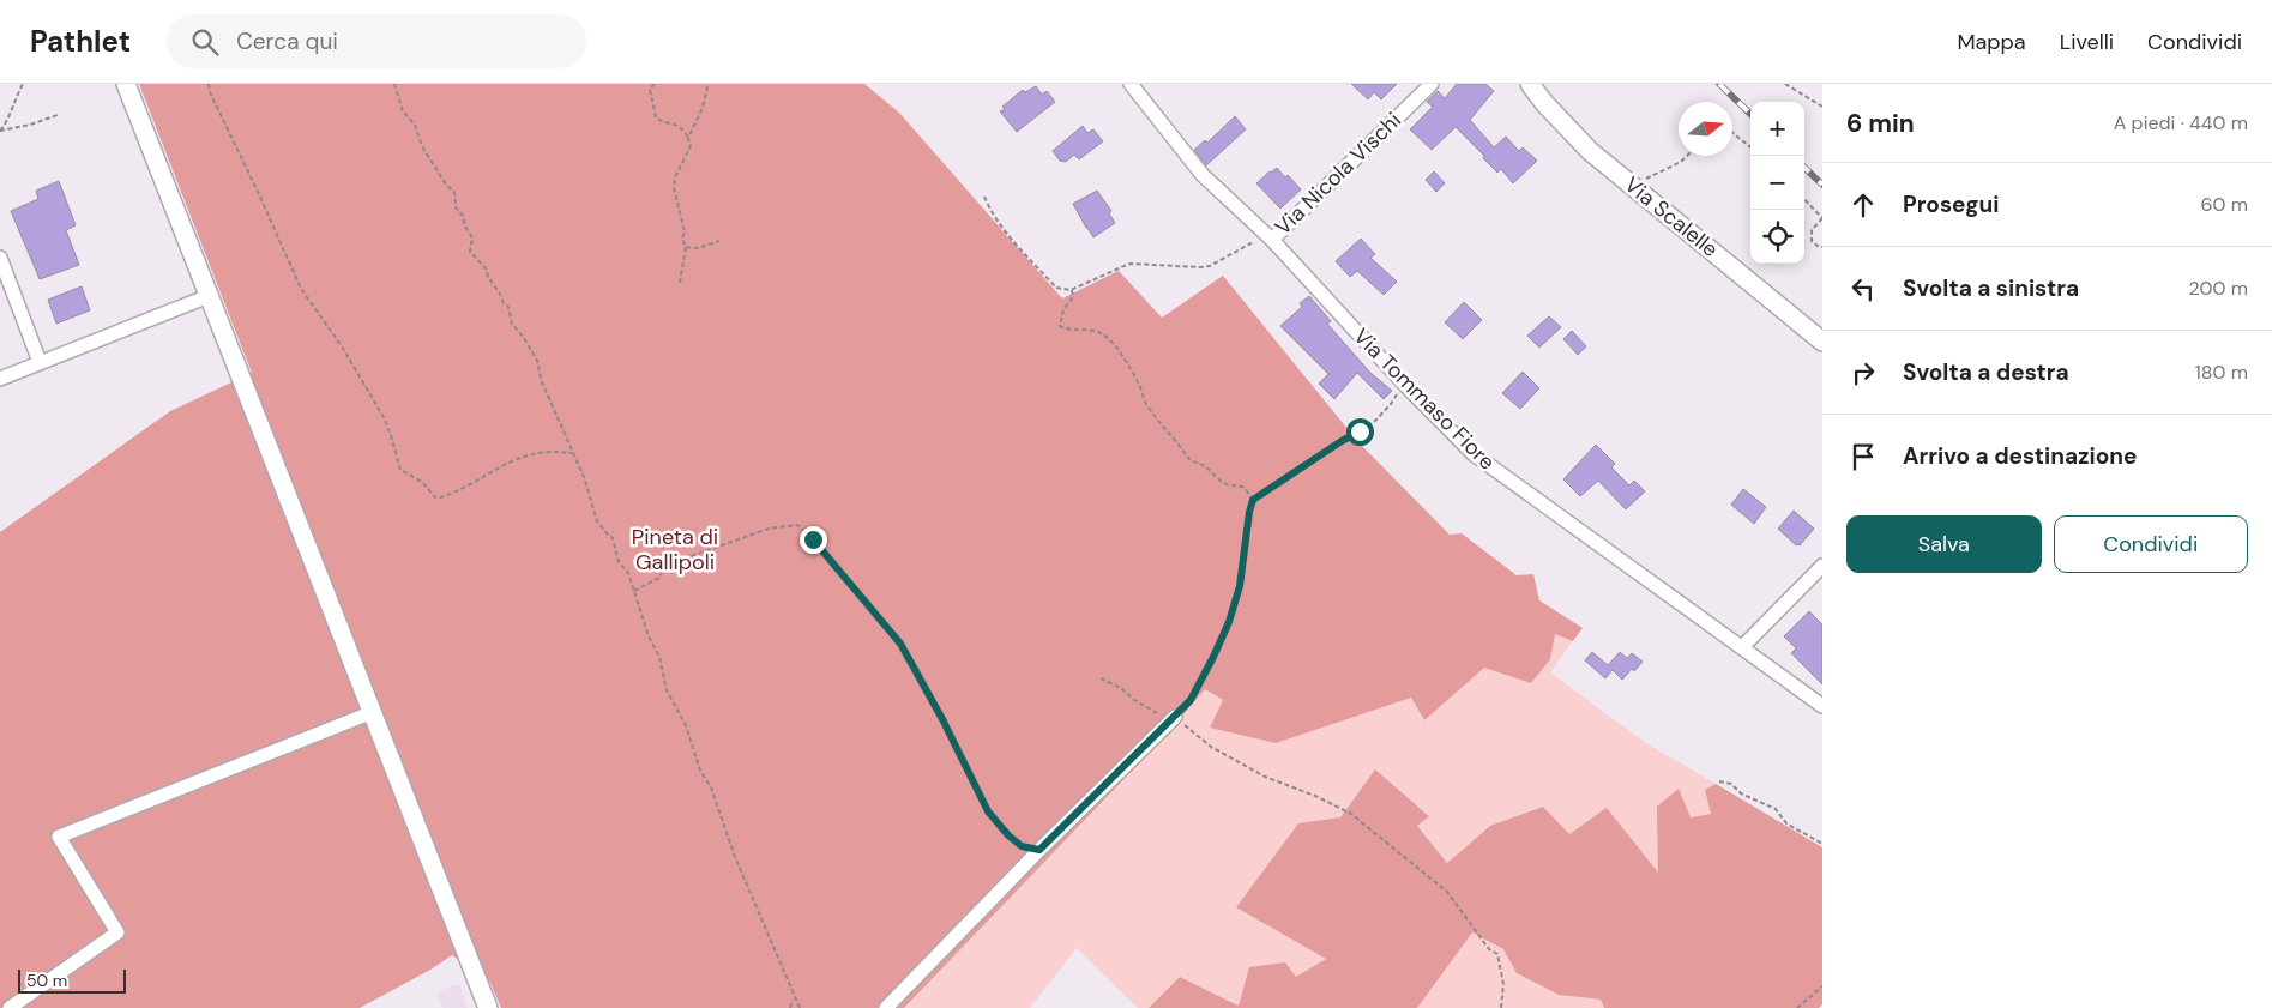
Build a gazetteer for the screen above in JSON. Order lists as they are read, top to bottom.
{
  "streets": {
    "main road": ["Via Scalelle"],
    "street": ["Via Nicola Vischi", "Via Tommaso Fiore"]
  },
  "crossings": [
    ["Via Nicola Vischi", "Via Tommaso Fiore"]
  ],
  "parks": ["Pineta di Gallipoli"],
  "scale_bar": "50 m",
  "north": "right",
  "page": {
    "header": "Pathlet",
    "search": "Cerca qui",
    "nav": ["Mappa", "Livelli", "Condividi"],
    "heading": ["6 min", "A piedi · 440 m"],
    "map_buttons": ["+", "−"],
    "list": [
      ["Prosegui", "60 m"],
      ["Svolta a sinistra", "200 m"],
      ["Svolta a destra", "180 m"],
      "Arrivo a destinazione"
    ],
    "buttons": ["Salva", "Condividi"],
    "scale": "50 m"
  }
}
